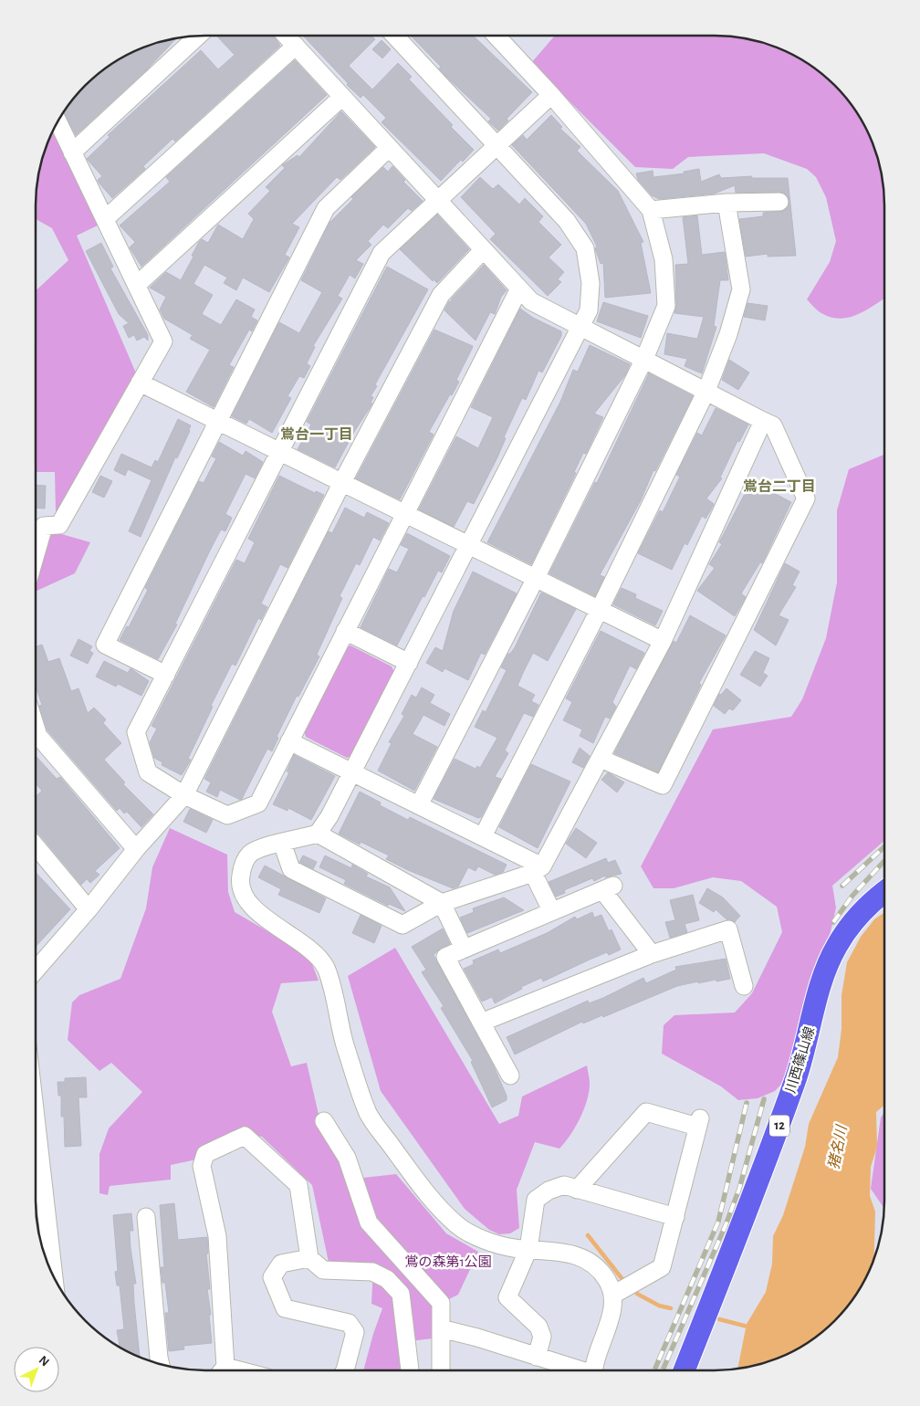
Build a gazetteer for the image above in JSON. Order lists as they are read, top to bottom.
{
  "streets": {
    "main road": ["川西篠山線", "12"]
  },
  "districts": ["鴬台一丁目", "鴬台二丁目"],
  "water": ["猪名川"],
  "parks": ["鴬の森第1公園"],
  "north": "top right"
}
